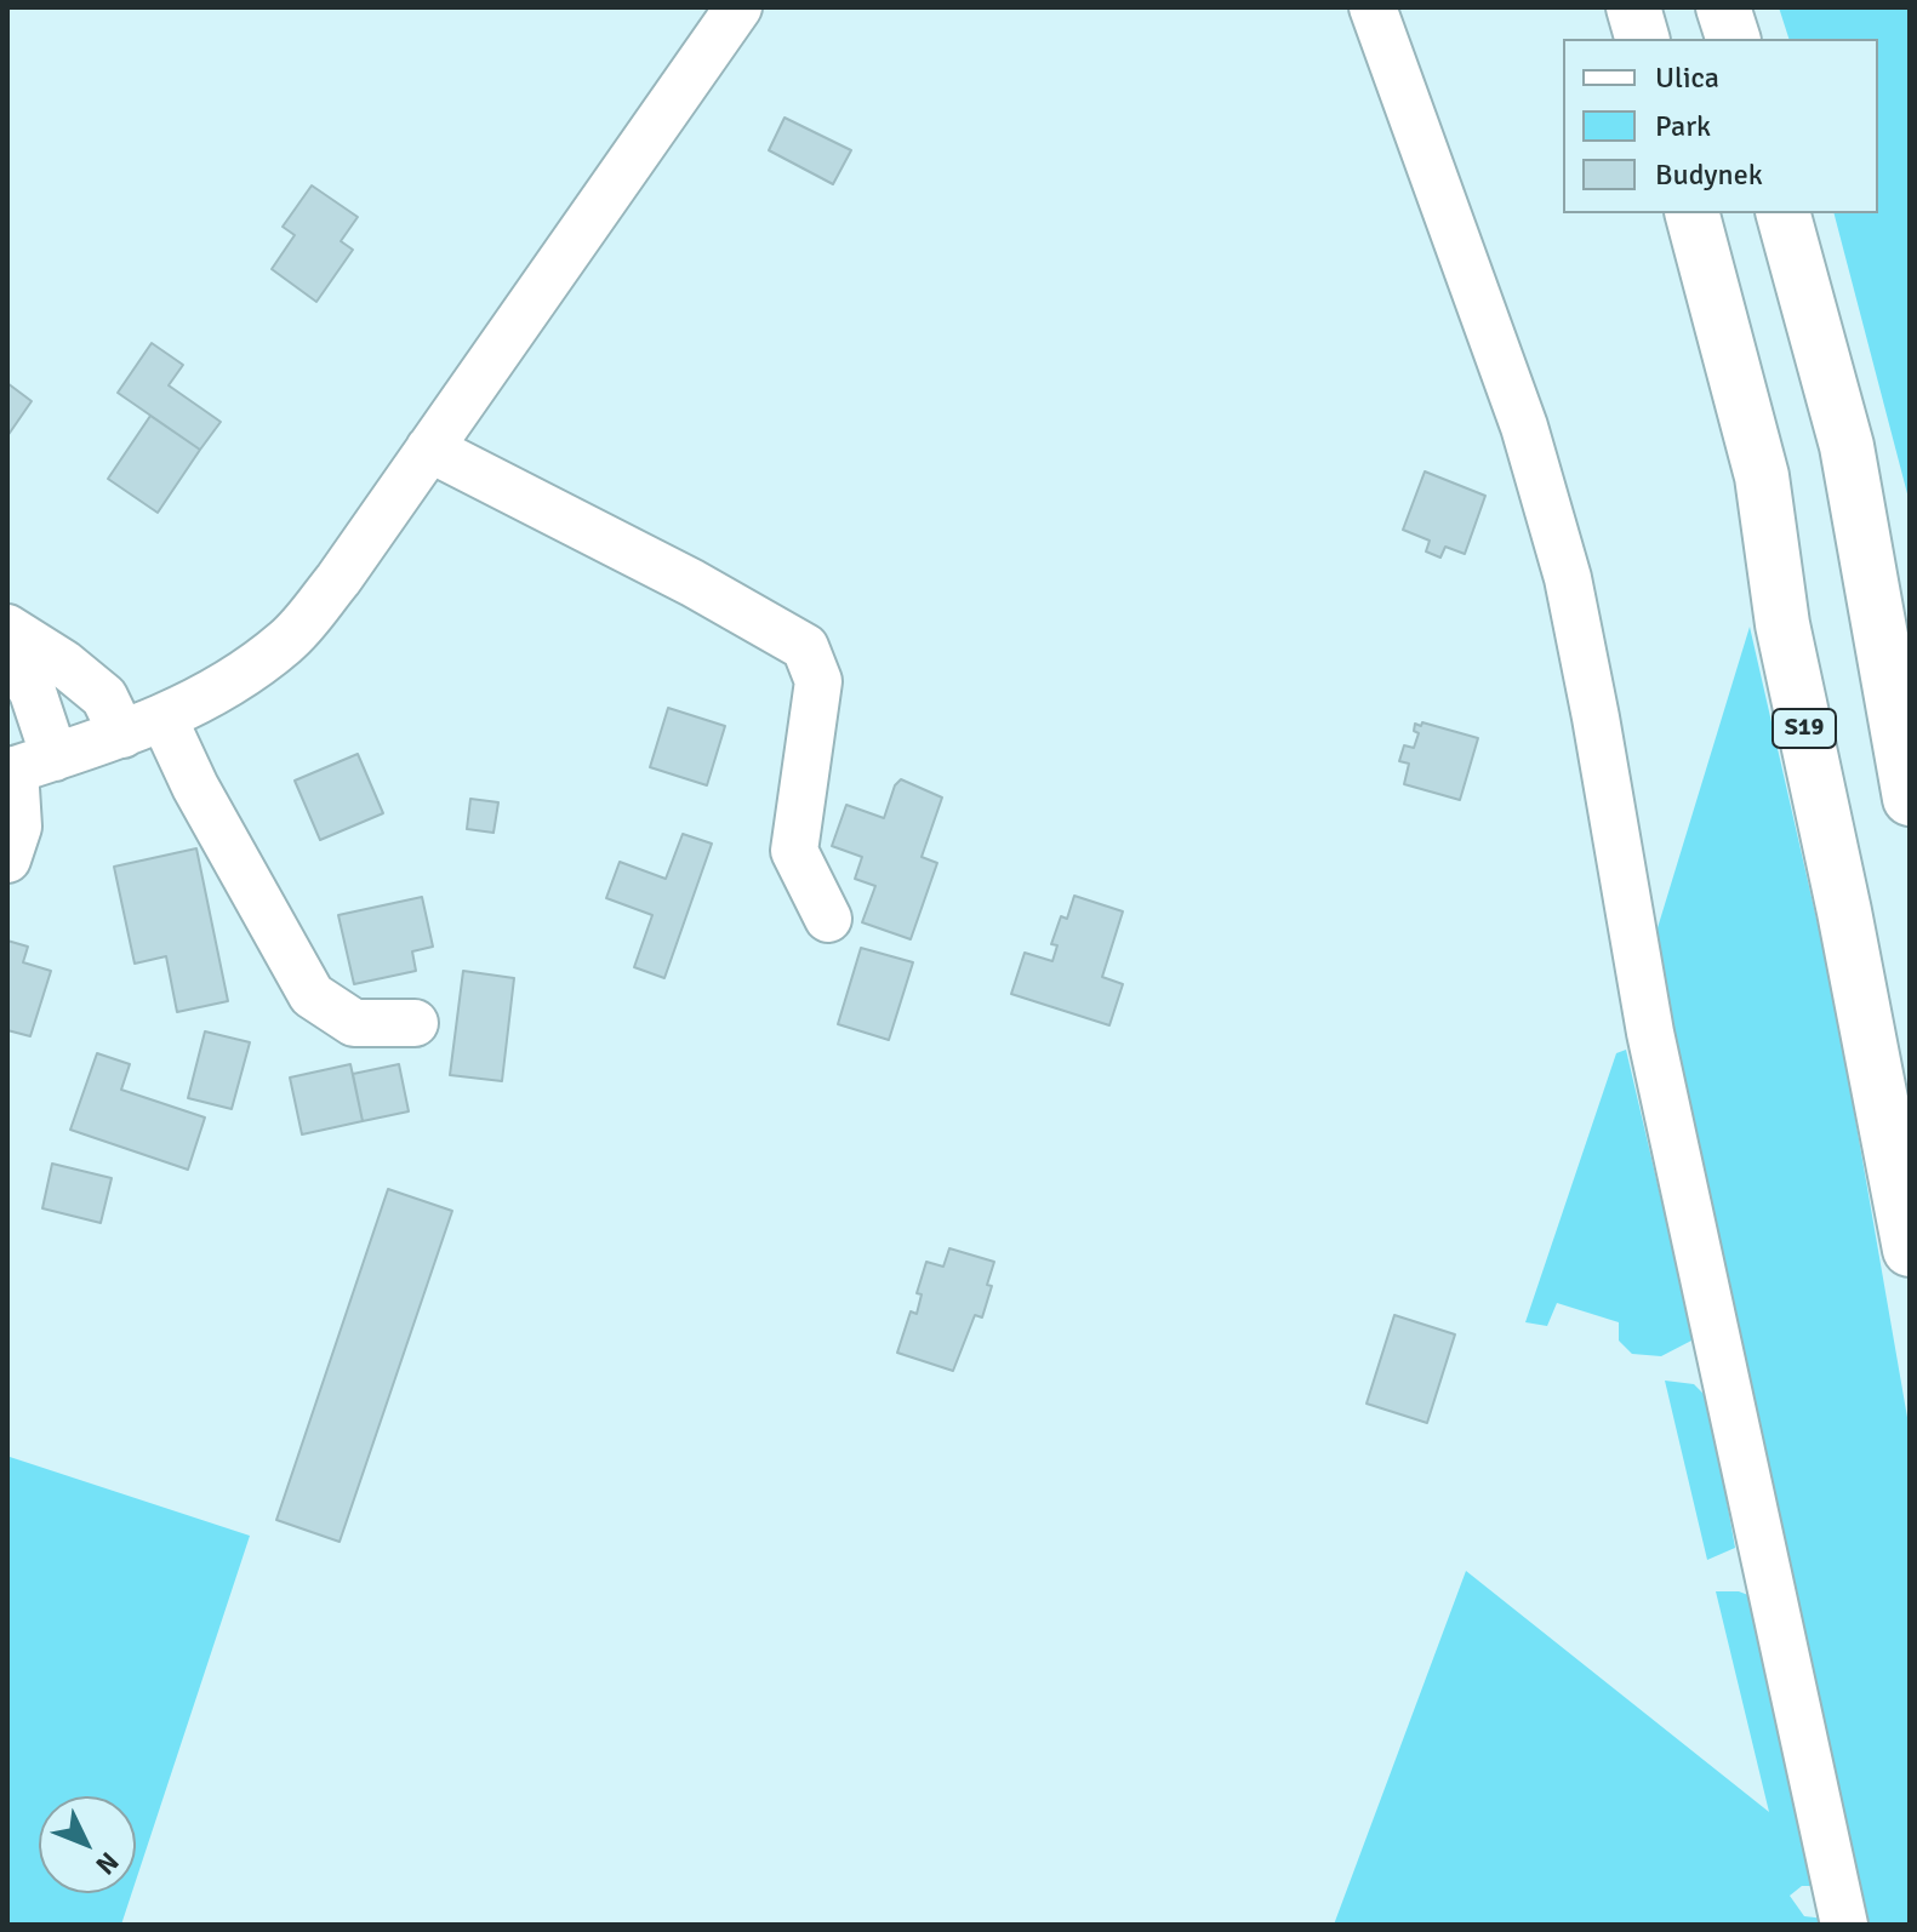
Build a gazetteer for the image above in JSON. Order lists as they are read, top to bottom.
{
  "streets": {
    "highway": ["S19"]
  },
  "legend": ["Ulica", "Park", "Budynek"],
  "north": "bottom right"
}
